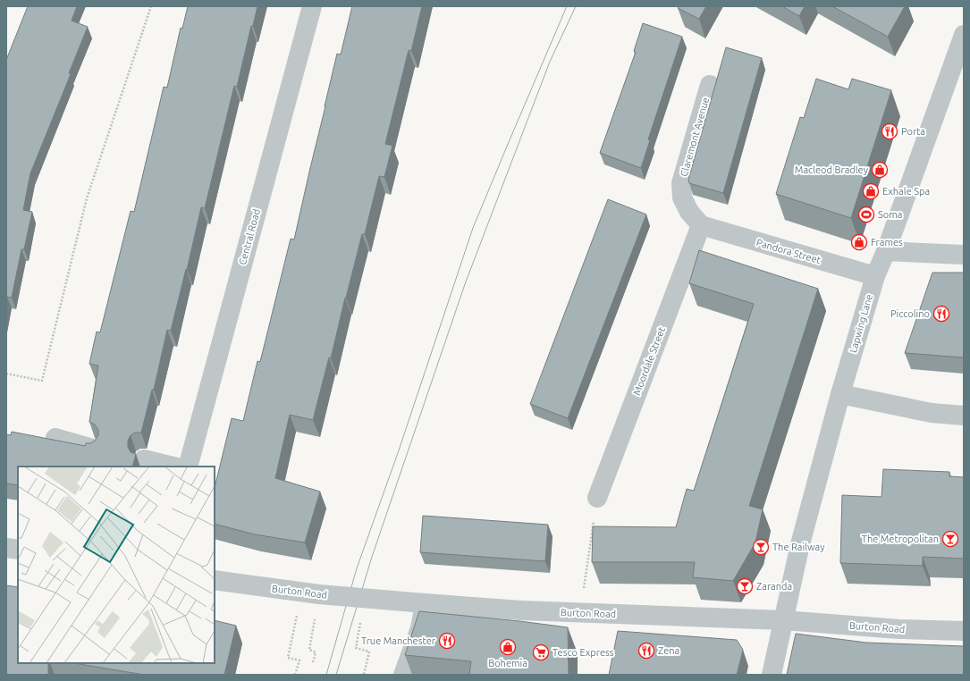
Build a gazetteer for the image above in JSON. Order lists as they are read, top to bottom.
{
  "streets": {
    "street": [
      "Claremont Avenue",
      "Central Road",
      "Pandora Street",
      "Lapwing Lane",
      "Moordale Street",
      "Burton Road"
    ]
  },
  "crossings": [
    ["Claremont Avenue", "Pandora Street"],
    ["Claremont Avenue", "Moordale Street"],
    ["Pandora Street", "Lapwing Lane"],
    ["Pandora Street", "Moordale Street"],
    ["Lapwing Lane", "Burton Road"]
  ],
  "places": {
    "restaurant": [
      "Porta",
      "Piccolino",
      "True Manchester",
      "Zena"
    ],
    "shop": [
      "Macleod Bradley",
      "Exhale Spa",
      "Frames",
      "Bohemia"
    ],
    "sports": ["Soma"],
    "bar": ["The Metropolitan", "The Railway", "Zaranda"],
    "supermarket": ["Tesco Express"]
  }
}
